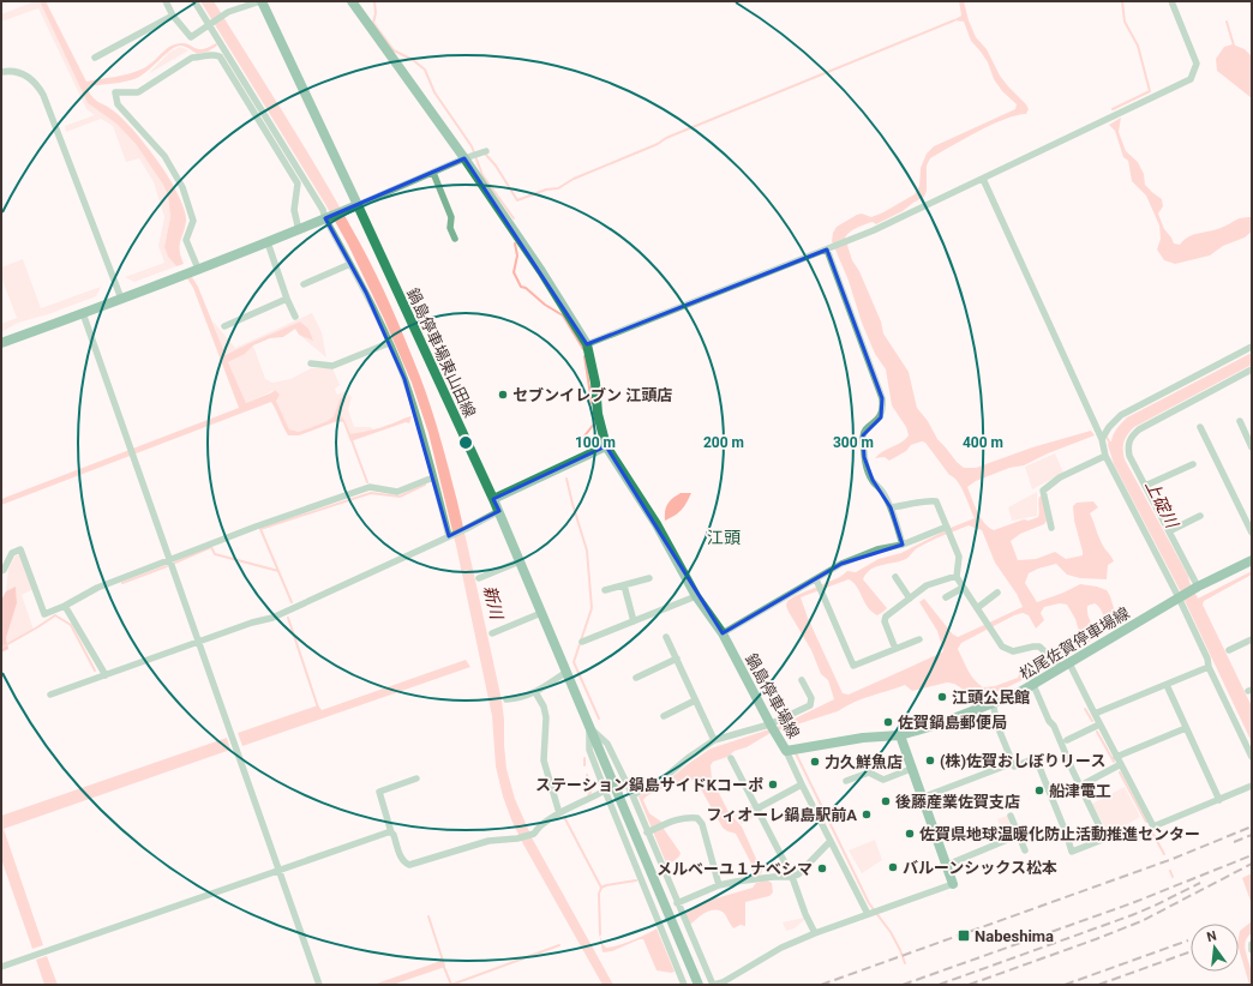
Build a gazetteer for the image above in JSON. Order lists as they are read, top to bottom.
{
  "streets": {
    "main road": ["鍋島停車場東山田線", "松尾佐賀停車場線", "鍋島停車場線"]
  },
  "crossings": [
    ["松尾佐賀停車場線", "鍋島停車場線"]
  ],
  "districts": ["江頭"],
  "water": ["上碇川", "新川"],
  "places": {
    "other": [
      "セブンイレブン 江頭店",
      "江頭公民館",
      "佐賀鍋島郵便局",
      "(株)佐賀おしぼりリース",
      "力久鮮魚店",
      "ステーション鍋島サイドKコーポ",
      "船津電工",
      "後藤産業佐賀支店",
      "フィオーレ鍋島駅前A",
      "佐賀県地球温暖化防止活動推進センター",
      "バルーンシックス松本",
      "メルベーユ１ナベシマ"
    ],
    "transit": ["Nabeshima"]
  },
  "north": "top",
  "rings": [
    "100 m",
    "200 m",
    "300 m",
    "400 m"
  ]
}
